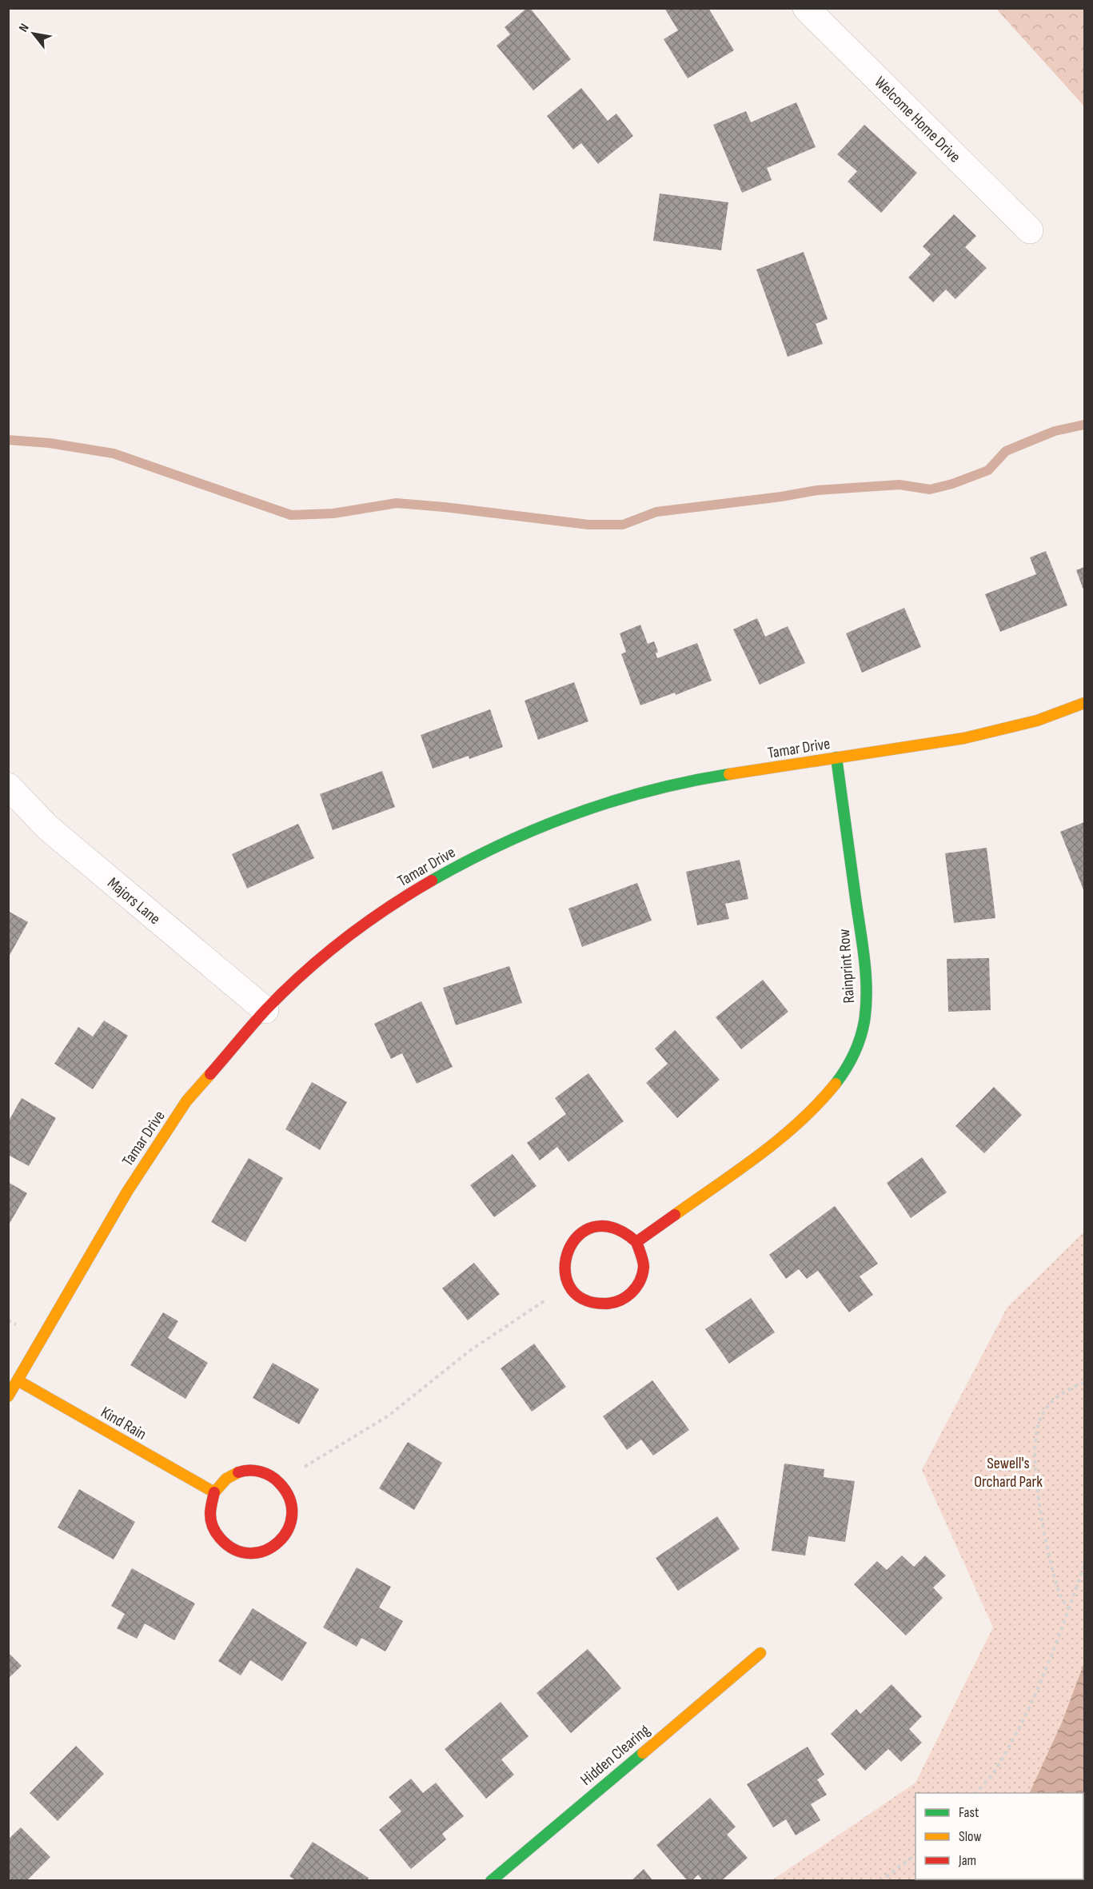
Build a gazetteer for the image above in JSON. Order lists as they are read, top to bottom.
{
  "streets": {
    "street": [
      "Welcome Home Drive",
      "Tamar Drive",
      "Majors Lane",
      "Rainprint Row",
      "Kind Rain",
      "Hidden Clearing"
    ]
  },
  "crossings": [
    ["Tamar Drive", "Majors Lane"],
    ["Tamar Drive", "Rainprint Row"],
    ["Tamar Drive", "Kind Rain"]
  ],
  "parks": ["Sewell's Orchard Park"],
  "legend": ["Fast", "Slow", "Jam"],
  "north": "top left"
}
